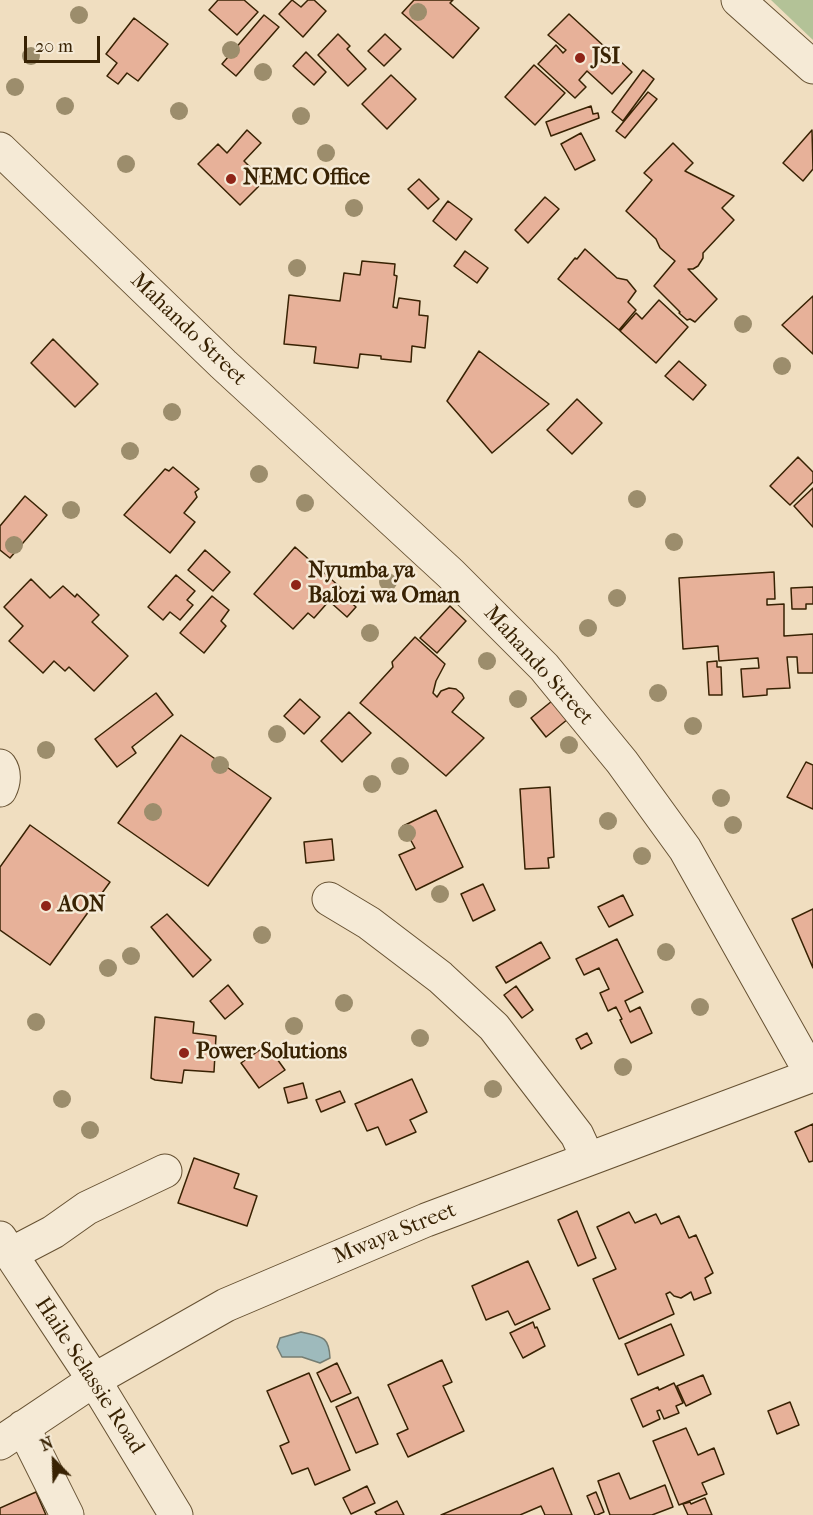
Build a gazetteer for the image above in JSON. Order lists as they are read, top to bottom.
{
  "streets": {
    "street": ["Mahando Street", "Mwaya Street", "Haile Selassie Road"]
  },
  "crossings": [
    ["Mahando Street", "Mwaya Street"],
    ["Mwaya Street", "Haile Selassie Road"]
  ],
  "places": [
    "JSI",
    "NEMC Office",
    "Nyumba ya Balozi wa Oman",
    "AON",
    "Power Solutions"
  ],
  "scale_bar": "20 m",
  "north": "top left"
}
